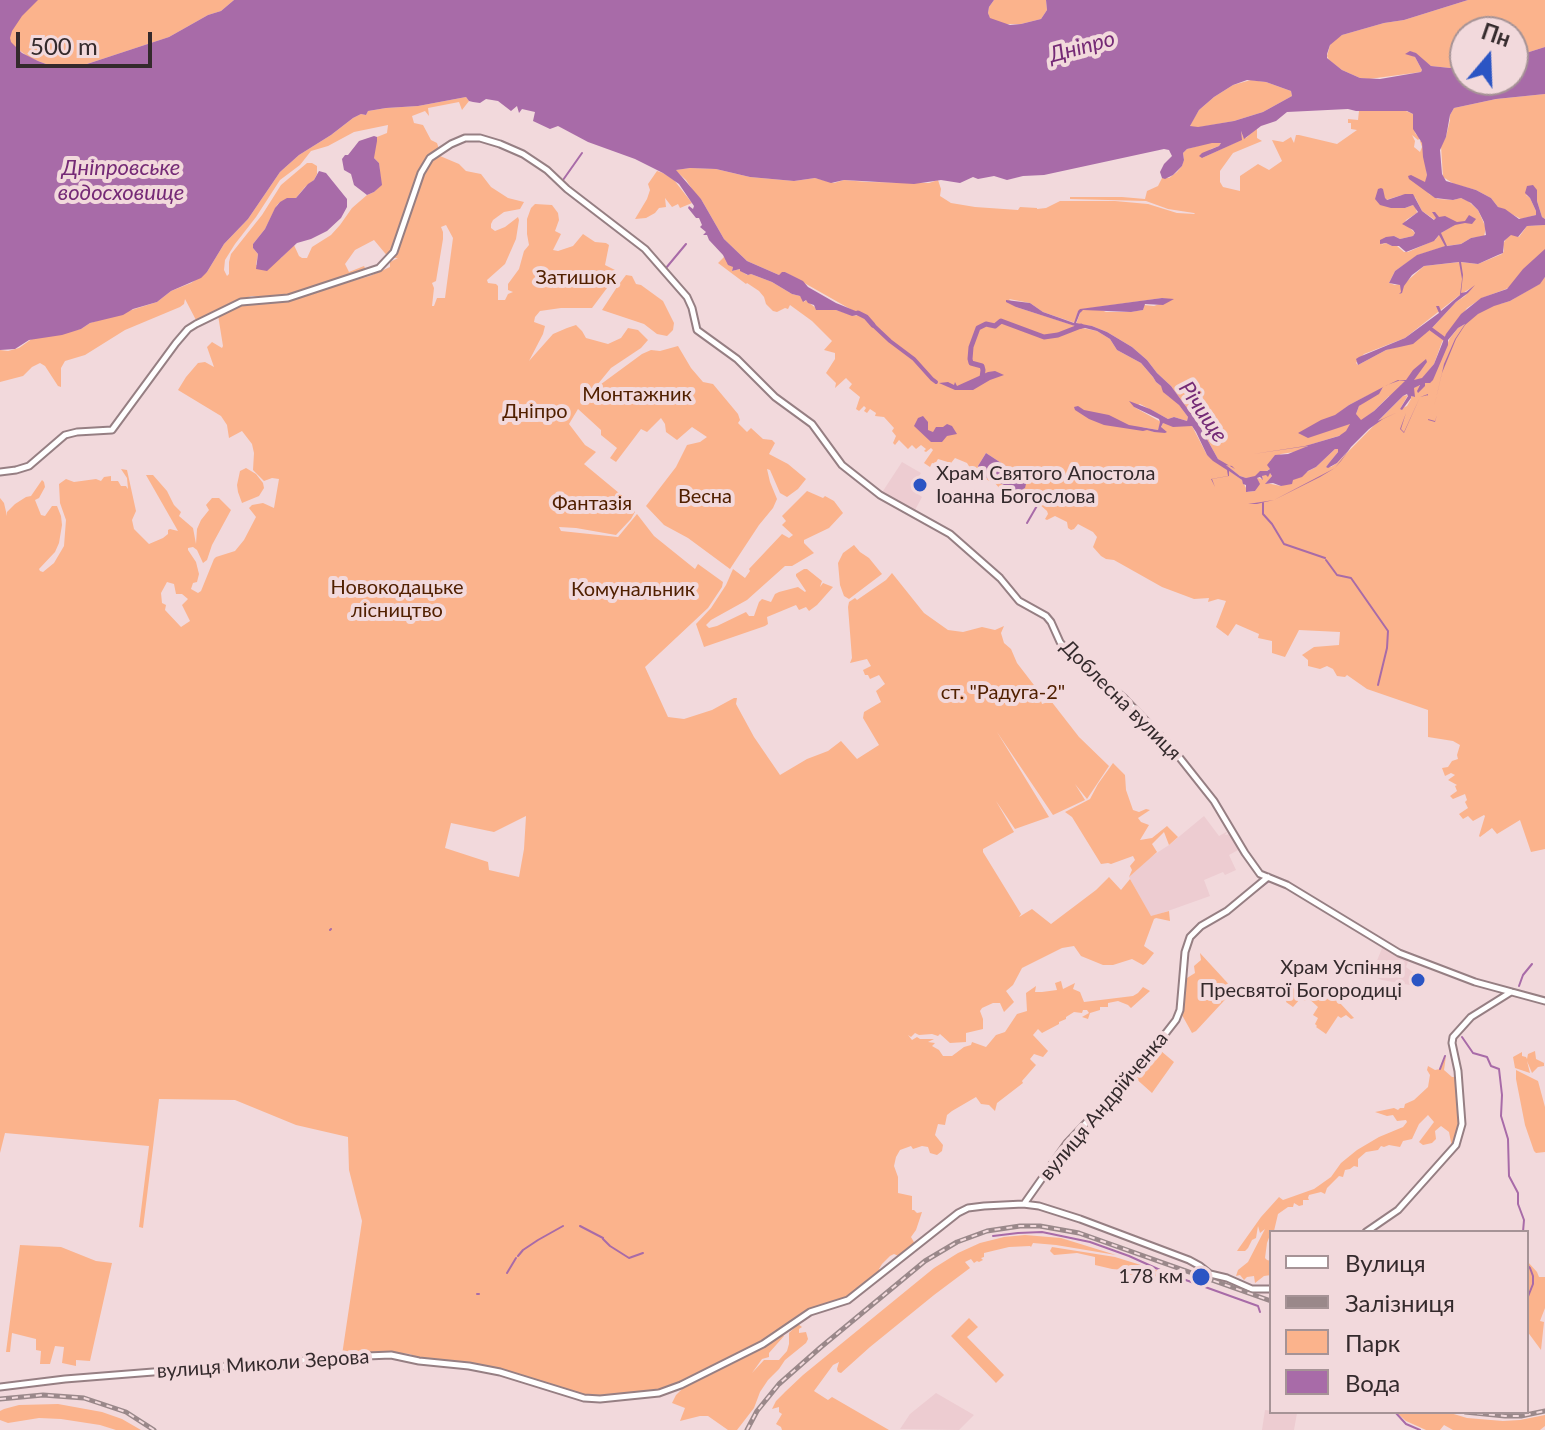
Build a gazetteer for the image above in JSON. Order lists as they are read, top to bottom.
{
  "streets": {
    "street": ["Доблесна вулиця", "вулиця Андрійченка", "вулиця Миколи Зерова"]
  },
  "crossings": [
    ["Доблесна вулиця", "вулиця Андрійченка"],
    ["вулиця Андрійченка", "вулиця Миколи Зерова"]
  ],
  "water": ["Дніпро", "Дніпровське водосховище", "Річище"],
  "parks": [
    "Затишок",
    "Монтажник",
    "Дніпро",
    "Весна",
    "Фантазія",
    "Новокодацьке лісництво",
    "Комунальник",
    "ст. \"Радуга-2\""
  ],
  "places": ["Храм Святого Апостола Іоанна Богослова", "Храм Успіння Пресвятої Богородиці", "178 км"],
  "legend": [
    "Вулиця",
    "Залізниця",
    "Парк",
    "Вода"
  ],
  "scale_bar": "500 m",
  "north": "top"
}
